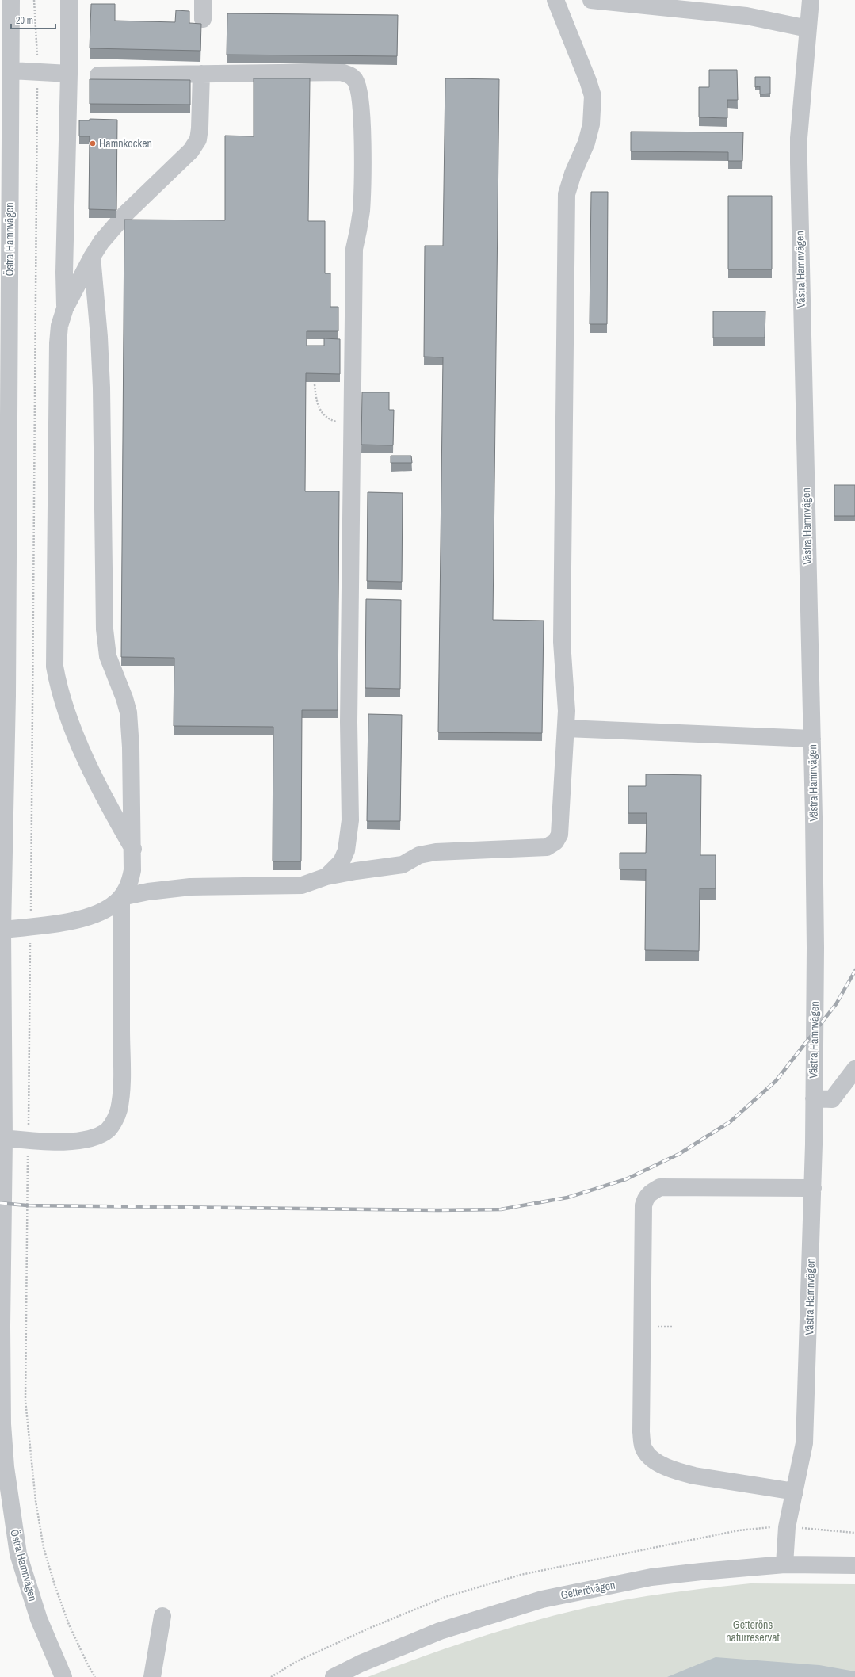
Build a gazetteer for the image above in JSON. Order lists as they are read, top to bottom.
{
  "streets": {
    "street": ["Östra Hamnvägen", "Västra Hamnvägen", "Getterövägen"]
  },
  "crossings": [
    ["Västra Hamnvägen", "Getterövägen"]
  ],
  "parks": ["Getteröns naturreservat"],
  "places": ["Hamnkocken"],
  "scale_bar": "20 m"
}
